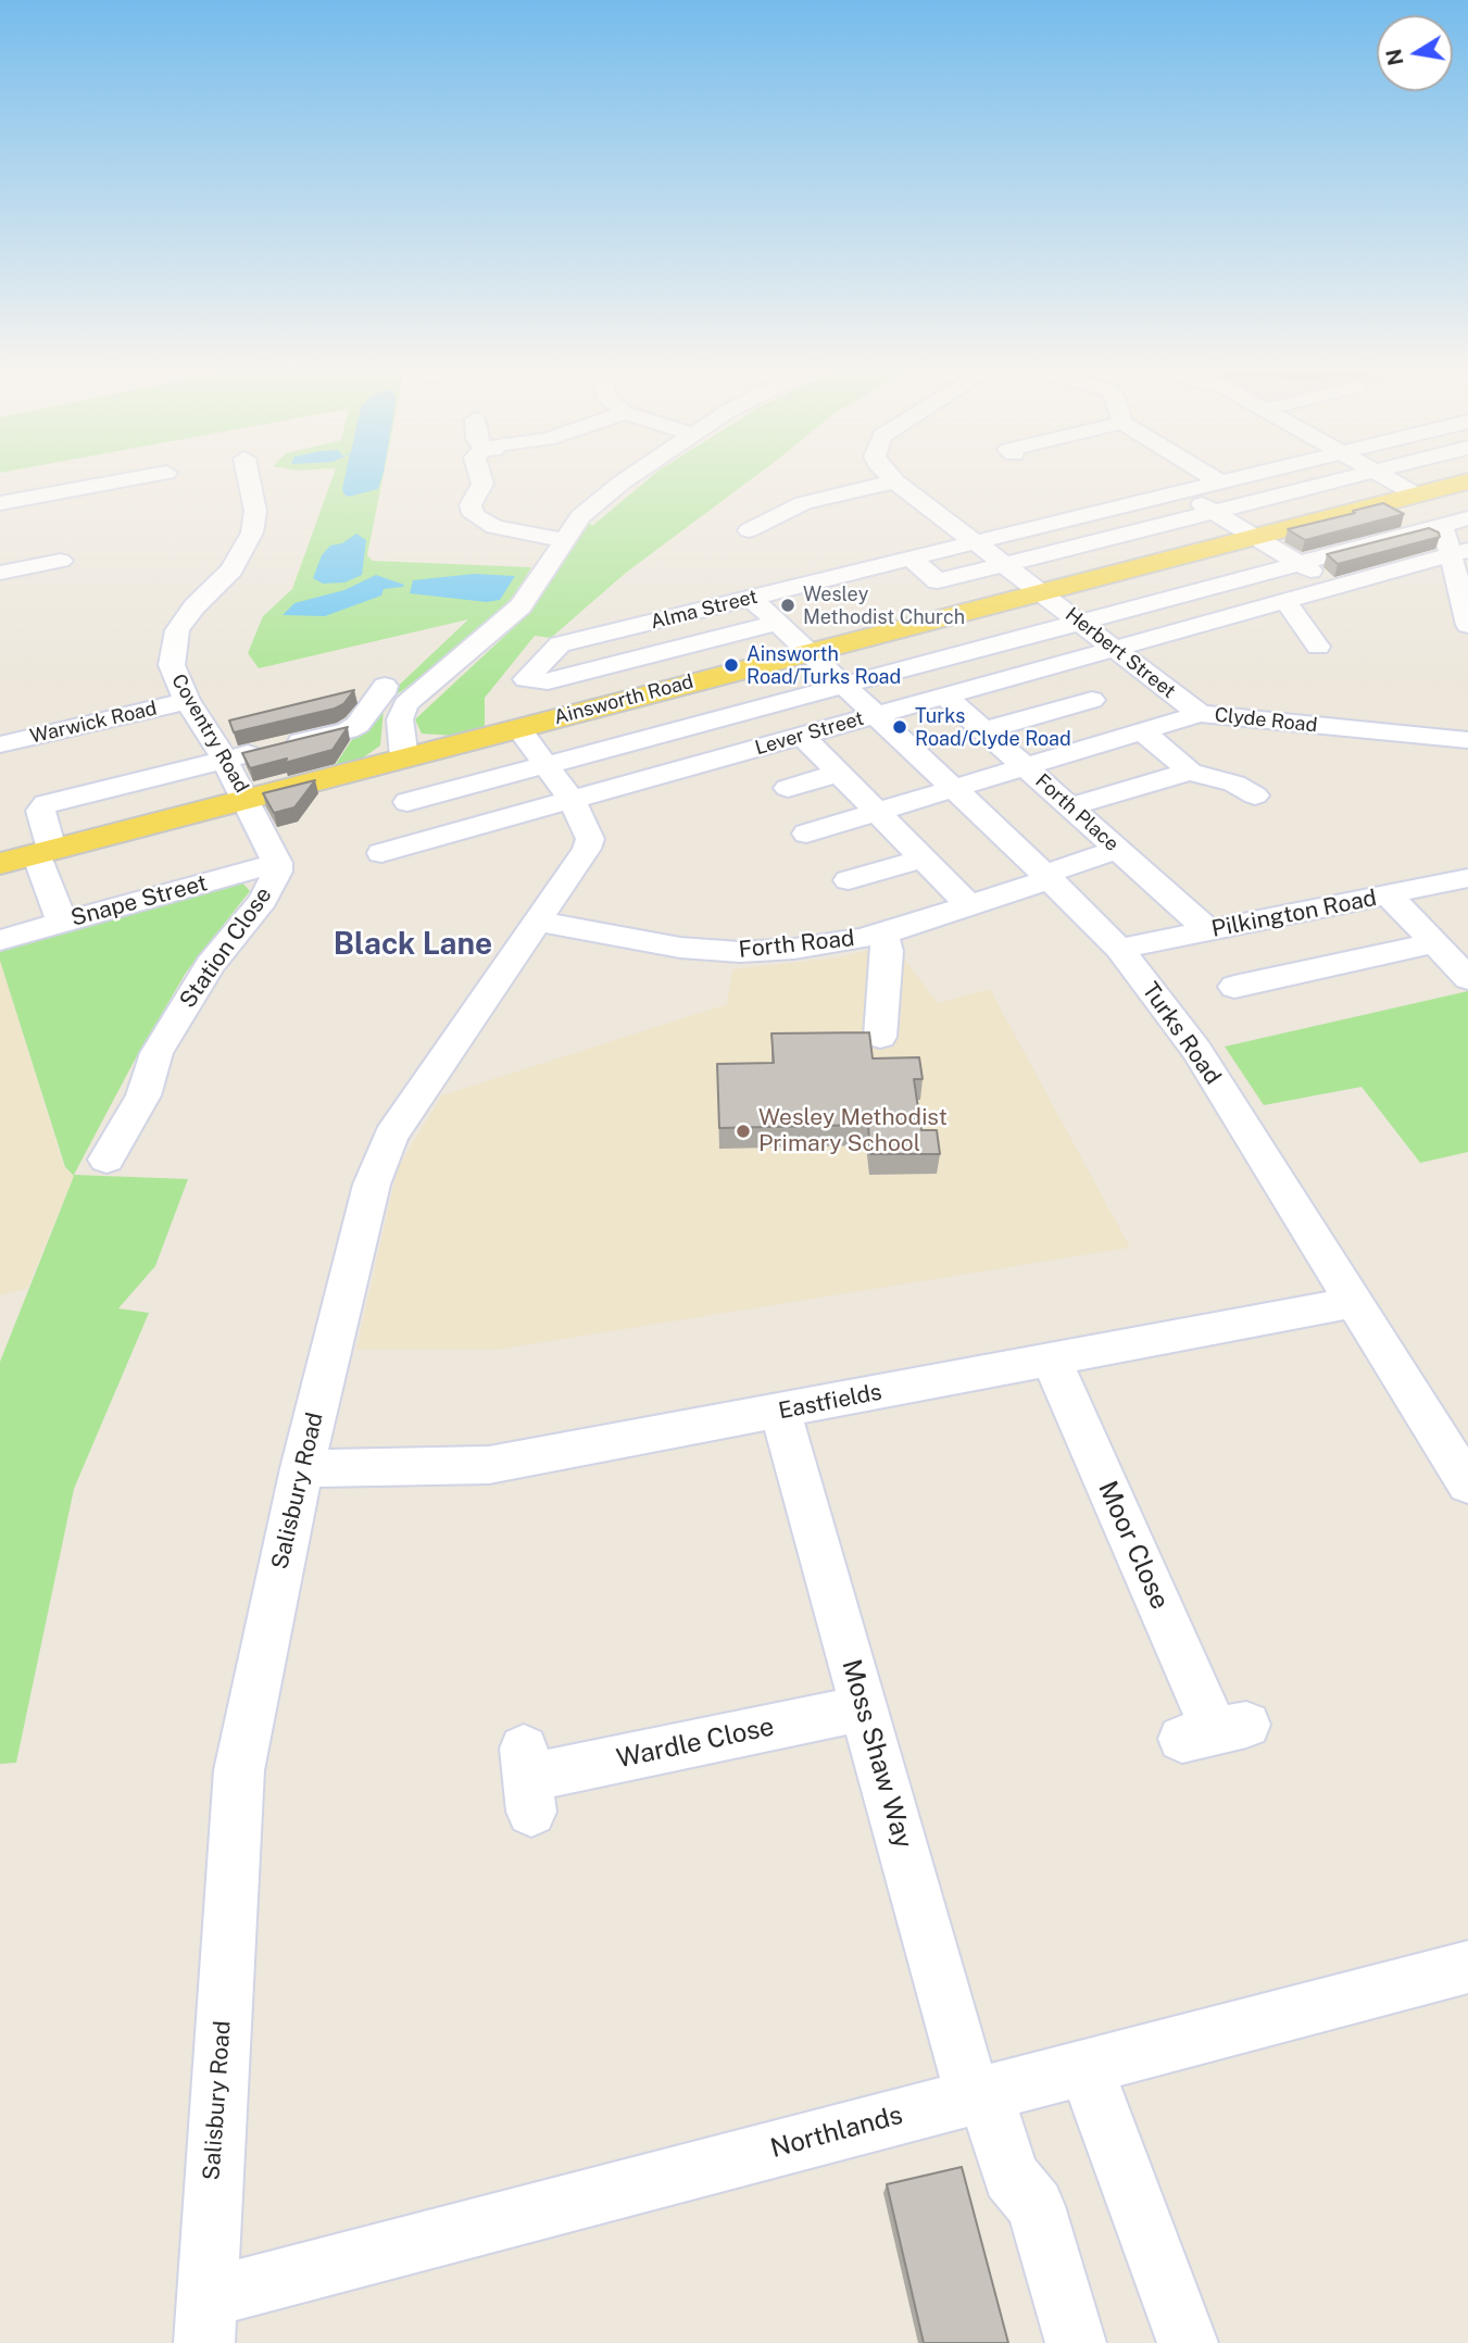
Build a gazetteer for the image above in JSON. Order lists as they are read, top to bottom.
{
  "streets": {
    "main road": ["Ainsworth Road"],
    "street": [
      "Alma Street",
      "Herbert Street",
      "Clyde Road",
      "Warwick Road",
      "Coventry Road",
      "Lever Street",
      "Forth Place",
      "Snape Street",
      "Pilkington Road",
      "Forth Road",
      "Station Close",
      "Turks Road",
      "Eastfields",
      "Salisbury Road",
      "Moor Close",
      "Wardle Close",
      "Moss Shaw Way",
      "Northlands"
    ]
  },
  "crossings": [
    ["Alma Street", "Herbert Street"],
    ["Alma Street", "Turks Road"],
    ["Herbert Street", "Ainsworth Road"],
    ["Herbert Street", "Clyde Road"],
    ["Herbert Street", "Lever Street"],
    ["Ainsworth Road", "Coventry Road"],
    ["Ainsworth Road", "Station Close"],
    ["Ainsworth Road", "Turks Road"],
    ["Ainsworth Road", "Salisbury Road"],
    ["Clyde Road", "Forth Place"],
    ["Clyde Road", "Turks Road"],
    ["Warwick Road", "Coventry Road"],
    ["Coventry Road", "Station Close"],
    ["Lever Street", "Forth Place"],
    ["Lever Street", "Turks Road"],
    ["Lever Street", "Salisbury Road"],
    ["Forth Place", "Pilkington Road"],
    ["Forth Place", "Forth Road"],
    ["Snape Street", "Station Close"],
    ["Pilkington Road", "Turks Road"],
    ["Forth Road", "Turks Road"],
    ["Forth Road", "Salisbury Road"],
    ["Turks Road", "Eastfields"],
    ["Eastfields", "Salisbury Road"],
    ["Eastfields", "Moor Close"],
    ["Eastfields", "Moss Shaw Way"],
    ["Salisbury Road", "Northlands"],
    ["Wardle Close", "Moss Shaw Way"],
    ["Moss Shaw Way", "Northlands"]
  ],
  "districts": ["Black Lane"],
  "places": [
    "Wesley Methodist Church",
    "Ainsworth Road/Turks Road",
    "Turks Road/Clyde Road",
    "Wesley Methodist Primary School"
  ],
  "north": "left"
}
